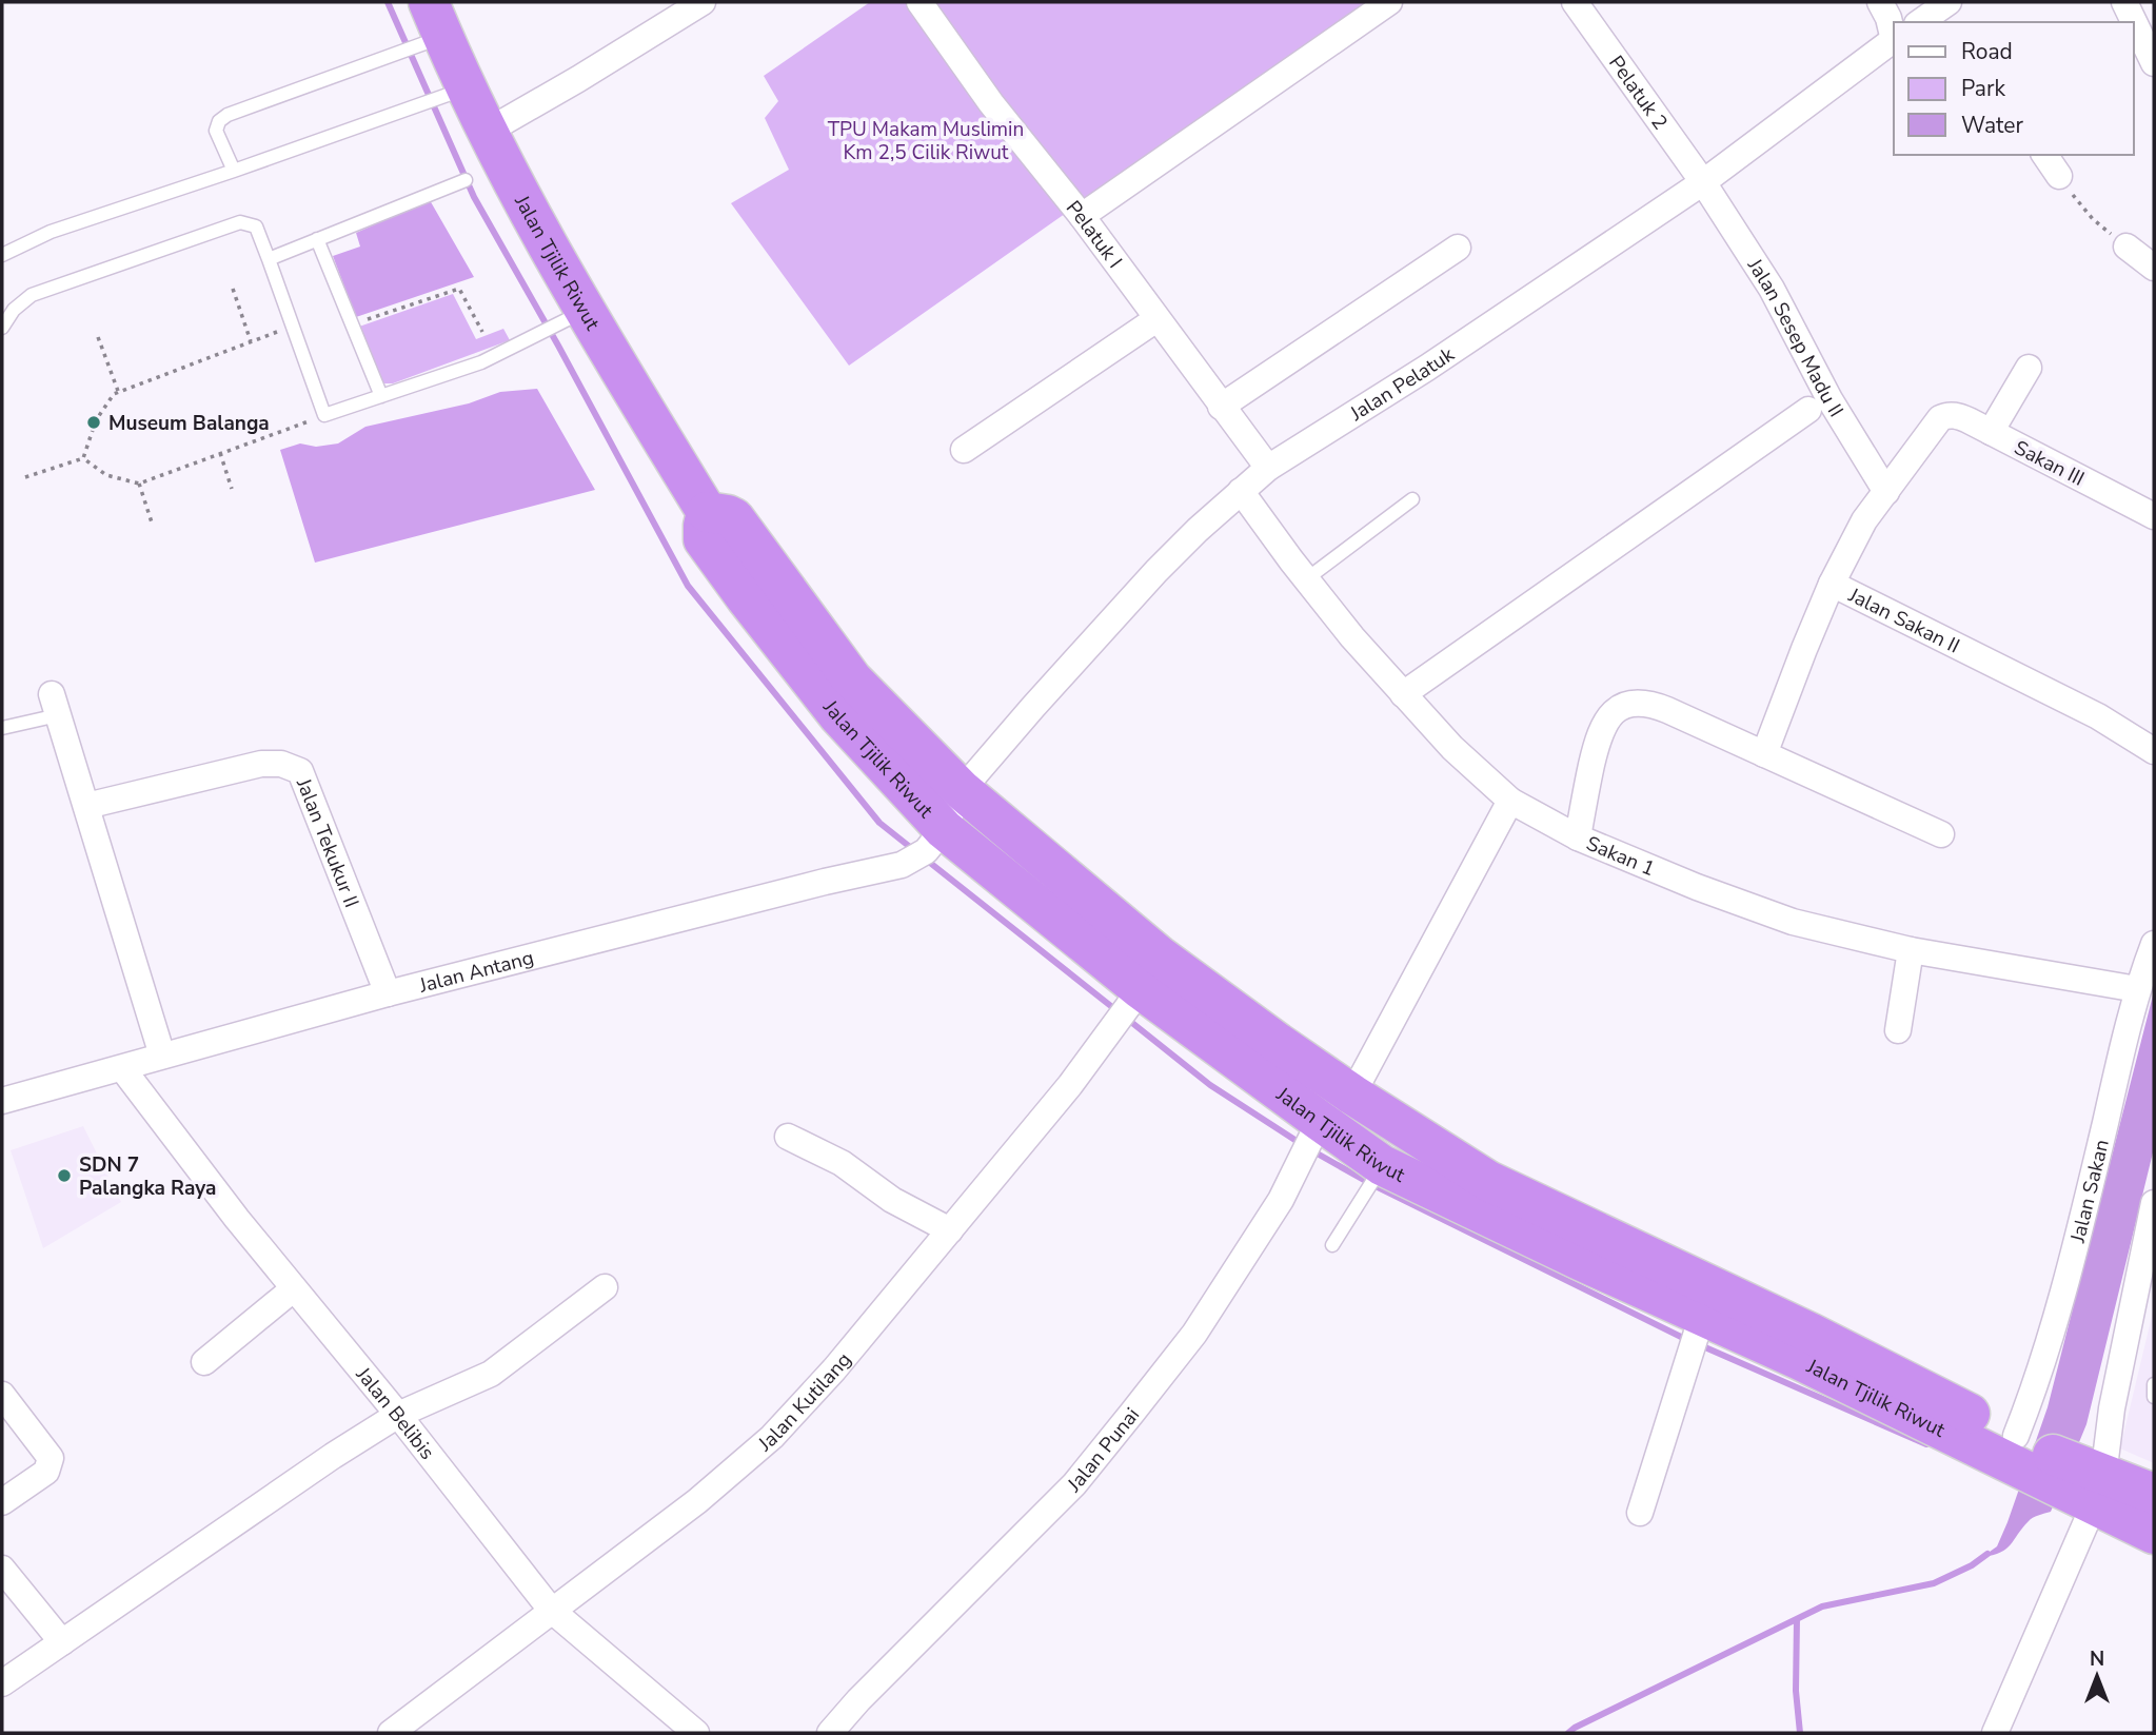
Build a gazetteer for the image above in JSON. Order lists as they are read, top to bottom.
{
  "streets": {
    "highway": ["Jalan Tjilik Riwut"],
    "street": [
      "Pelatuk 2",
      "Pelatuk I",
      "Jalan Sesep Madu II",
      "Jalan Pelatuk",
      "Sakan III",
      "Jalan Sakan II",
      "Jalan Tekukur II",
      "Sakan 1",
      "Jalan Antang",
      "Jalan Sakan",
      "Jalan Kutilang",
      "Jalan Belibis",
      "Jalan Punai"
    ]
  },
  "crossings": [
    ["Pelatuk 2", "Jalan Sesep Madu II"],
    ["Pelatuk 2", "Jalan Pelatuk"],
    ["Pelatuk I", "Jalan Pelatuk"],
    ["Jalan Tjilik Riwut", "Jalan Pelatuk"],
    ["Jalan Tjilik Riwut", "Jalan Antang"],
    ["Jalan Tjilik Riwut", "Jalan Sakan"],
    ["Jalan Tjilik Riwut", "Jalan Kutilang"],
    ["Jalan Tjilik Riwut", "Jalan Punai"],
    ["Jalan Sesep Madu II", "Jalan Pelatuk"],
    ["Jalan Sesep Madu II", "Jalan Sakan II"],
    ["Jalan Pelatuk", "Sakan 1"],
    ["Jalan Pelatuk", "Jalan Antang"],
    ["Sakan III", "Jalan Sakan II"],
    ["Jalan Tekukur II", "Jalan Antang"],
    ["Sakan 1", "Jalan Sakan"],
    ["Jalan Antang", "Jalan Belibis"],
    ["Jalan Kutilang", "Jalan Belibis"]
  ],
  "parks": ["TPU Makam Muslimin Km 2,5 Cilik Riwut"],
  "places": ["Museum Balanga", "SDN 7 Palangka Raya"],
  "legend": ["Road", "Park", "Water"],
  "north": "top"
}
